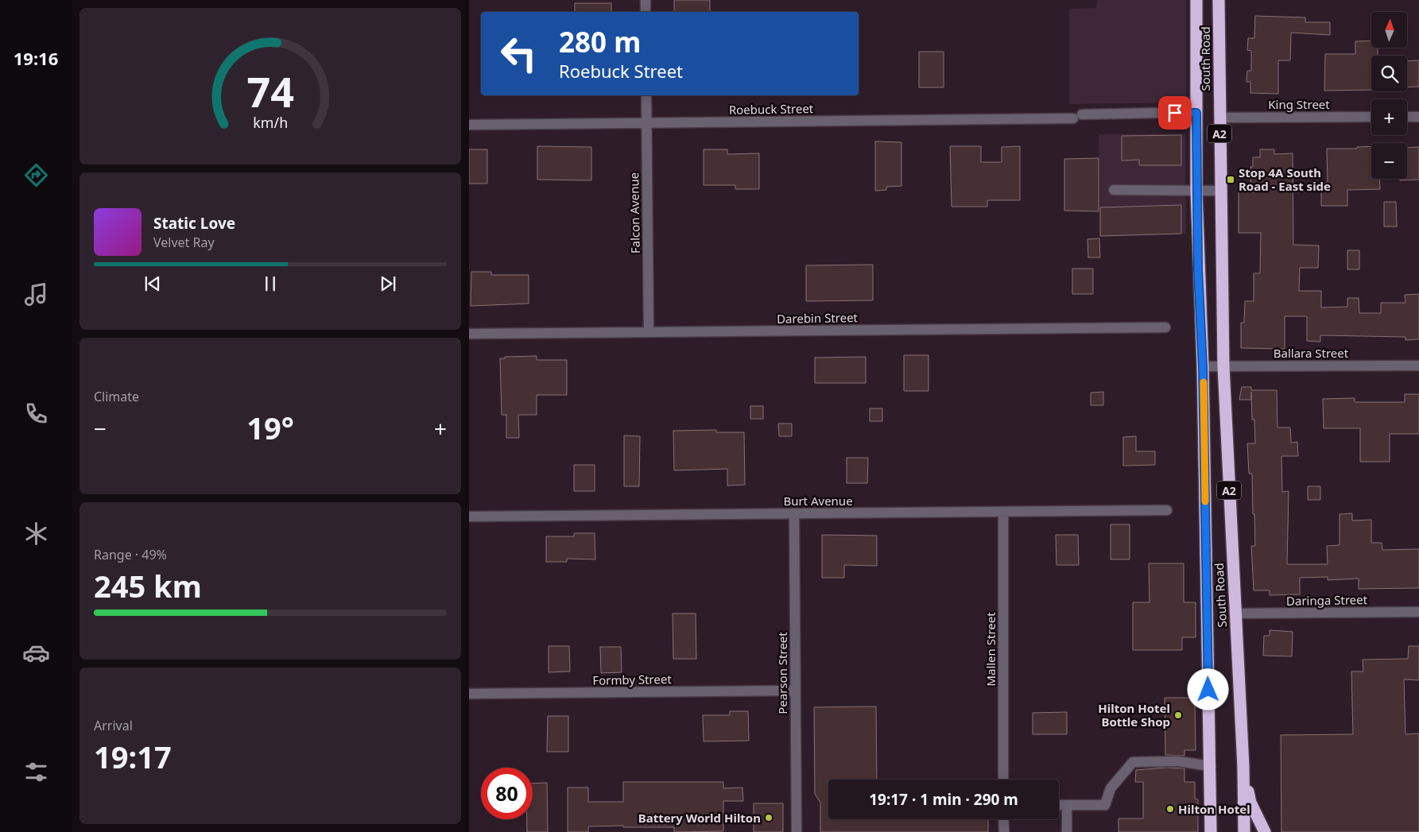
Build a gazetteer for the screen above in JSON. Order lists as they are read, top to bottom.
{
  "streets": {
    "highway": ["South Road", "A2"],
    "street": [
      "King Street",
      "Roebuck Street",
      "Falcon Avenue",
      "Darebin Street",
      "Ballara Street",
      "Burt Avenue",
      "Daringa Street",
      "Mallen Street",
      "Pearson Street",
      "Formby Street"
    ]
  },
  "crossings": [
    ["South Road", "King Street"],
    ["South Road", "Roebuck Street"],
    ["South Road", "Ballara Street"],
    ["South Road", "Daringa Street"],
    ["Roebuck Street", "Falcon Avenue"],
    ["Falcon Avenue", "Darebin Street"],
    ["Burt Avenue", "Mallen Street"],
    ["Burt Avenue", "Pearson Street"],
    ["Pearson Street", "Formby Street"]
  ],
  "places": {
    "transit": ["Stop 4A South Road - East side"],
    "other": ["Hilton Hotel Bottle Shop", "Hilton Hotel", "Battery World Hilton"]
  },
  "north": "top",
  "page": {
    "tabs": "19:16",
    "map_buttons": ["+", "−"],
    "turn": ["280 m", "Roebuck Street"],
    "song": ["Static Love", "Velvet Ray"],
    "tile": [
      "Climate",
      ["Range · 49%", "245 km"],
      ["Arrival", "19:17"]
    ],
    "heat": ["−", "19°", "+"],
    "limit": "80",
    "trip": "19:17 · 1 min · 290 m",
    "gauge": ["74", "km/h"]
  }
}
